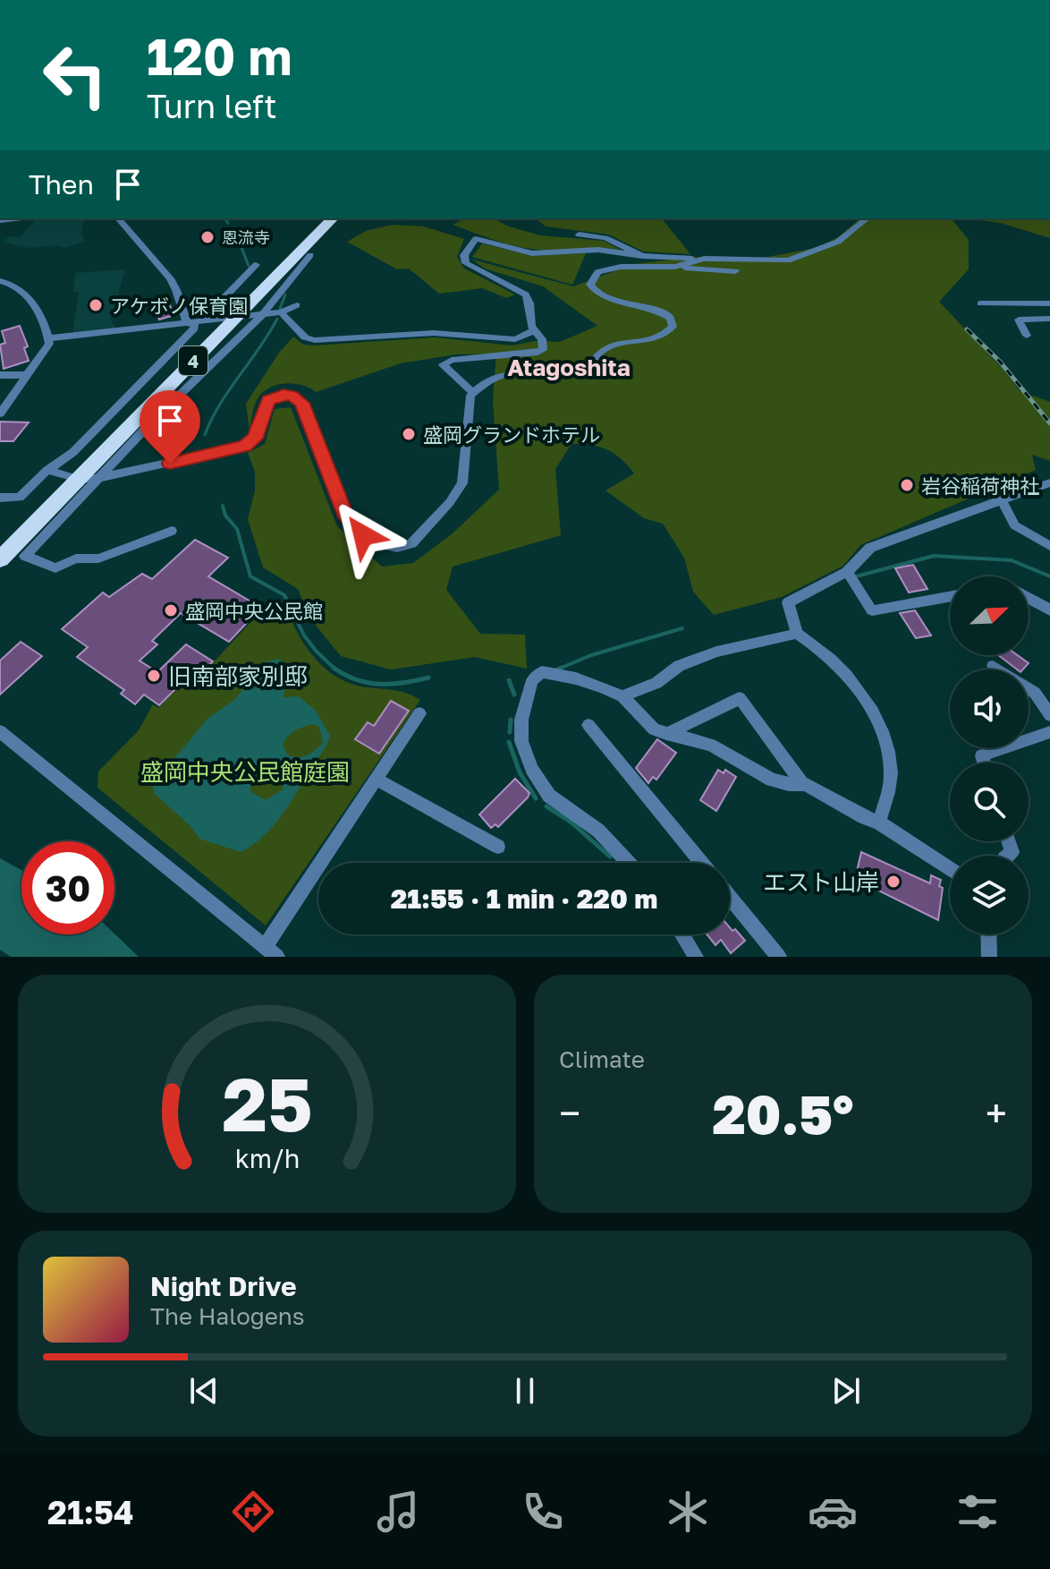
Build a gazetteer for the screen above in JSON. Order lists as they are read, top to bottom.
{
  "streets": {
    "highway": ["4"]
  },
  "districts": ["Atagoshita"],
  "parks": ["盛岡中央公民館庭園"],
  "places": [
    "恩流寺",
    "アケボノ保育園",
    "盛岡グランドホテル",
    "岩谷稲荷神社",
    "盛岡中央公民館",
    "旧南部家別邸",
    "エスト山岸"
  ],
  "north": "top right",
  "page": {
    "turn": ["120 m", "Turn left"],
    "then": "Then",
    "limit": "30",
    "trip": "21:55 · 1 min · 220 m",
    "tile": "Climate",
    "heat": ["−", "20.5°", "+"],
    "song": ["Night Drive", "The Halogens"],
    "tabs": "21:54",
    "gauge": ["25", "km/h"]
  }
}
